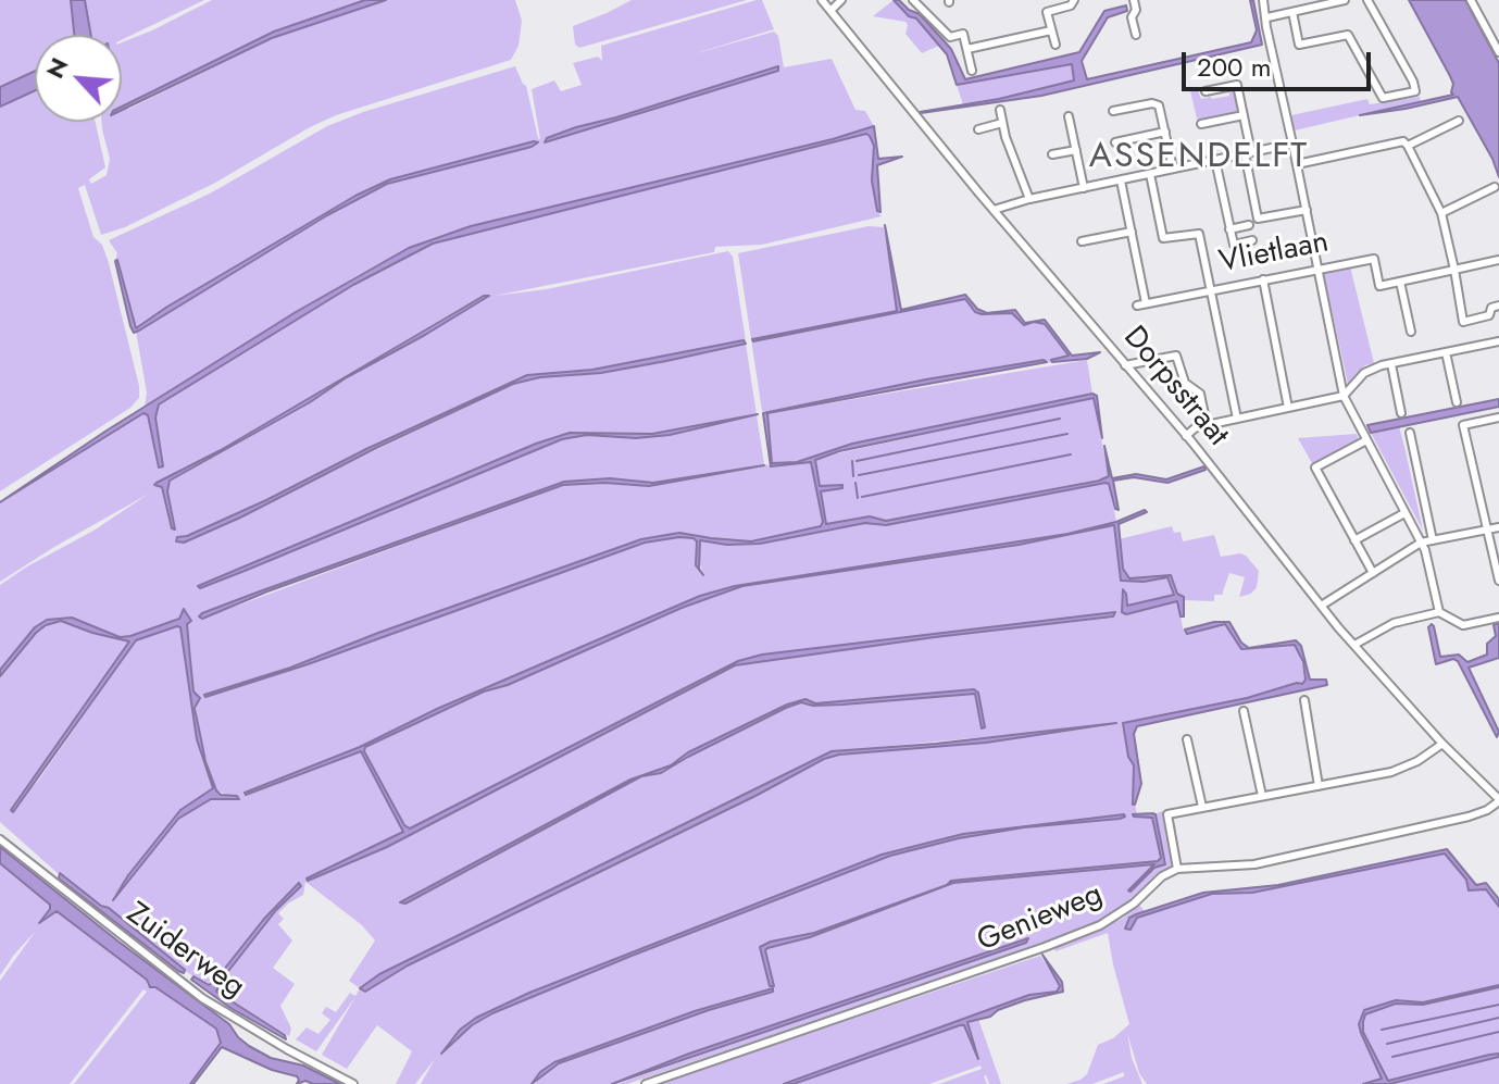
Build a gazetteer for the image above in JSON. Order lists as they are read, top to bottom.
{
  "streets": {
    "street": [
      "Vlietlaan",
      "Dorpsstraat",
      "Genieweg",
      "Zuiderweg"
    ]
  },
  "districts": ["ASSENDELFT"],
  "scale_bar": "200 m",
  "north": "top left"
}
